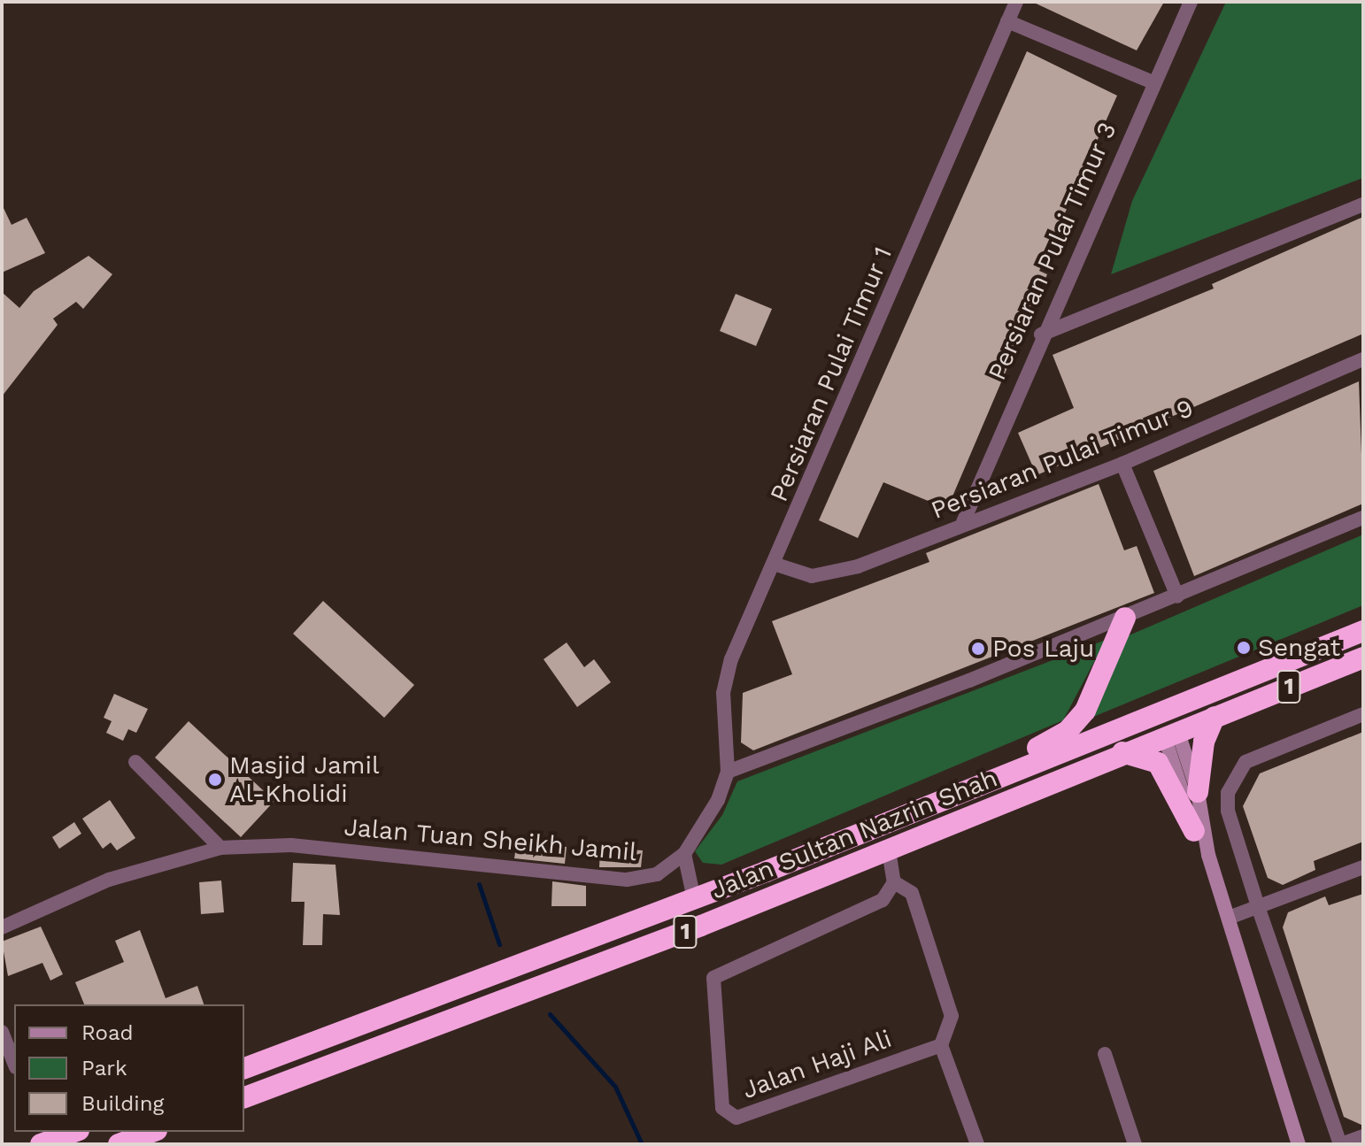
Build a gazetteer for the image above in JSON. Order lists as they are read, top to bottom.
{
  "streets": {
    "highway": ["1", "Jalan Sultan Nazrin Shah"],
    "street": [
      "Persiaran Pulai Timur 3",
      "Persiaran Pulai Timur 1",
      "Persiaran Pulai Timur 9",
      "Jalan Tuan Sheikh Jamil",
      "Jalan Haji Ali"
    ]
  },
  "crossings": [
    ["Persiaran Pulai Timur 3", "Persiaran Pulai Timur 9"],
    ["Persiaran Pulai Timur 1", "Persiaran Pulai Timur 9"]
  ],
  "places": ["Sengat", "Pos Laju", "Masjid Jamil Al-Kholidi"],
  "legend": ["Road", "Park", "Building"]
}
